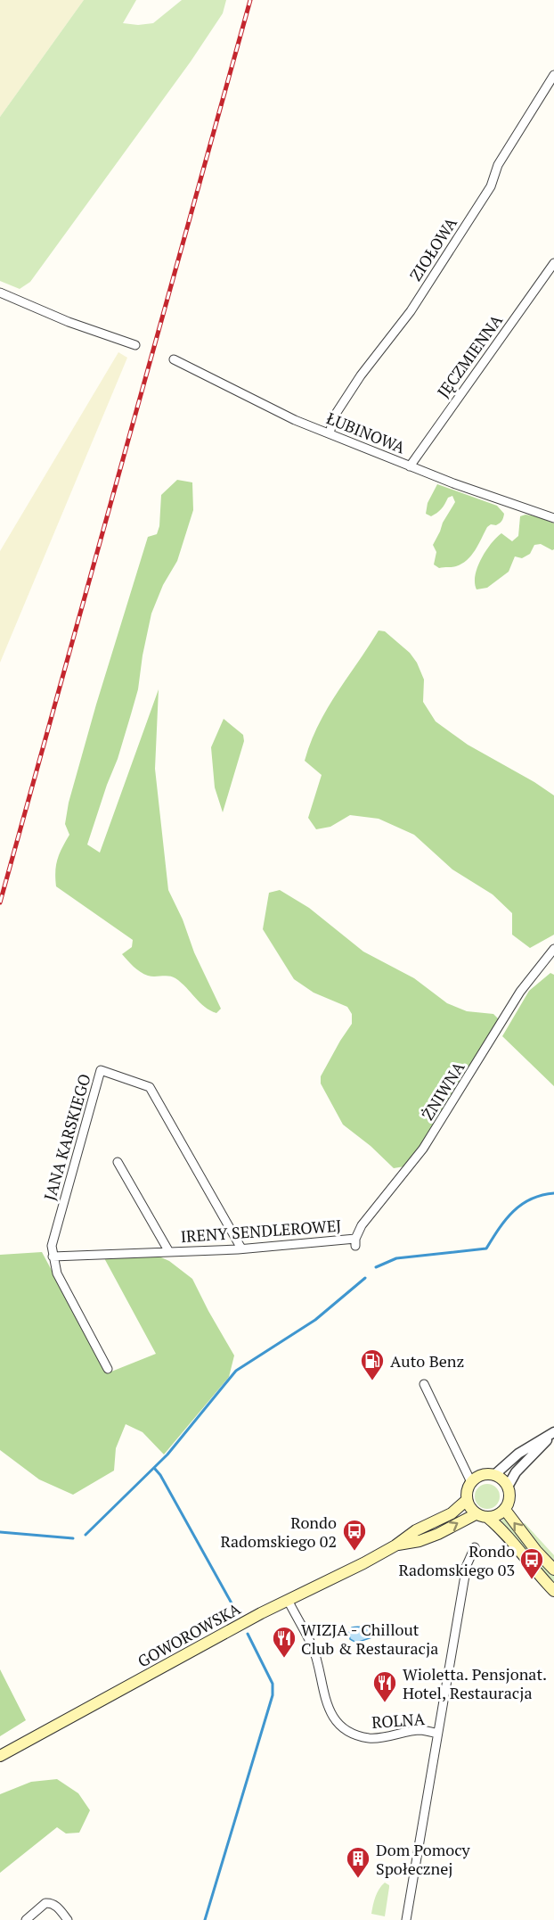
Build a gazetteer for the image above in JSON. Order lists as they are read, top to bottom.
{
  "streets": {
    "main road": ["GOWOROWSKA"],
    "street": [
      "ZIOŁOWA",
      "JĘCZMIENNA",
      "ŁUBINOWA",
      "ŻNIWNA",
      "JANA KARSKIEGO",
      "IRENY SENDLEROWEJ",
      "ROLNA"
    ]
  },
  "crossings": [
    ["ZIOŁOWA", "ŁUBINOWA"],
    ["JĘCZMIENNA", "ŁUBINOWA"],
    ["ŻNIWNA", "IRENY SENDLEROWEJ"],
    ["JANA KARSKIEGO", "IRENY SENDLEROWEJ"],
    ["GOWOROWSKA", "ROLNA"]
  ],
  "places": {
    "fuel station": ["Auto Benz"],
    "bus stop": ["Rondo Radomskiego 02", "Rondo Radomskiego 03"],
    "restaurant": ["WIZJA - Chillout Club & Restauracja", "Wioletta. Pensjonat. Hotel, Restauracja"],
    "building": ["Dom Pomocy Społecznej"]
  }
}
